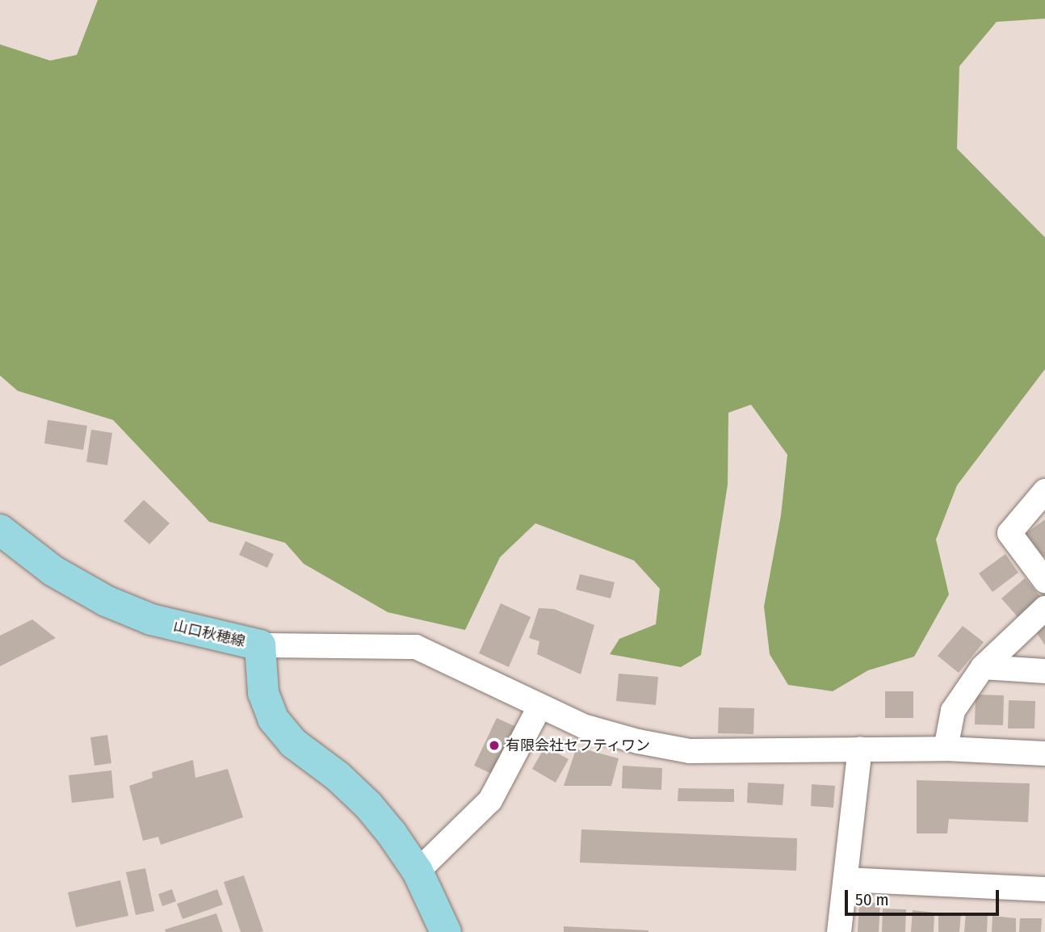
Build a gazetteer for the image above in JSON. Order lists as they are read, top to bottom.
{
  "streets": {
    "main road": ["山口秋穂線"]
  },
  "places": ["有限会社セフティワン"],
  "scale_bar": "50 m"
}
